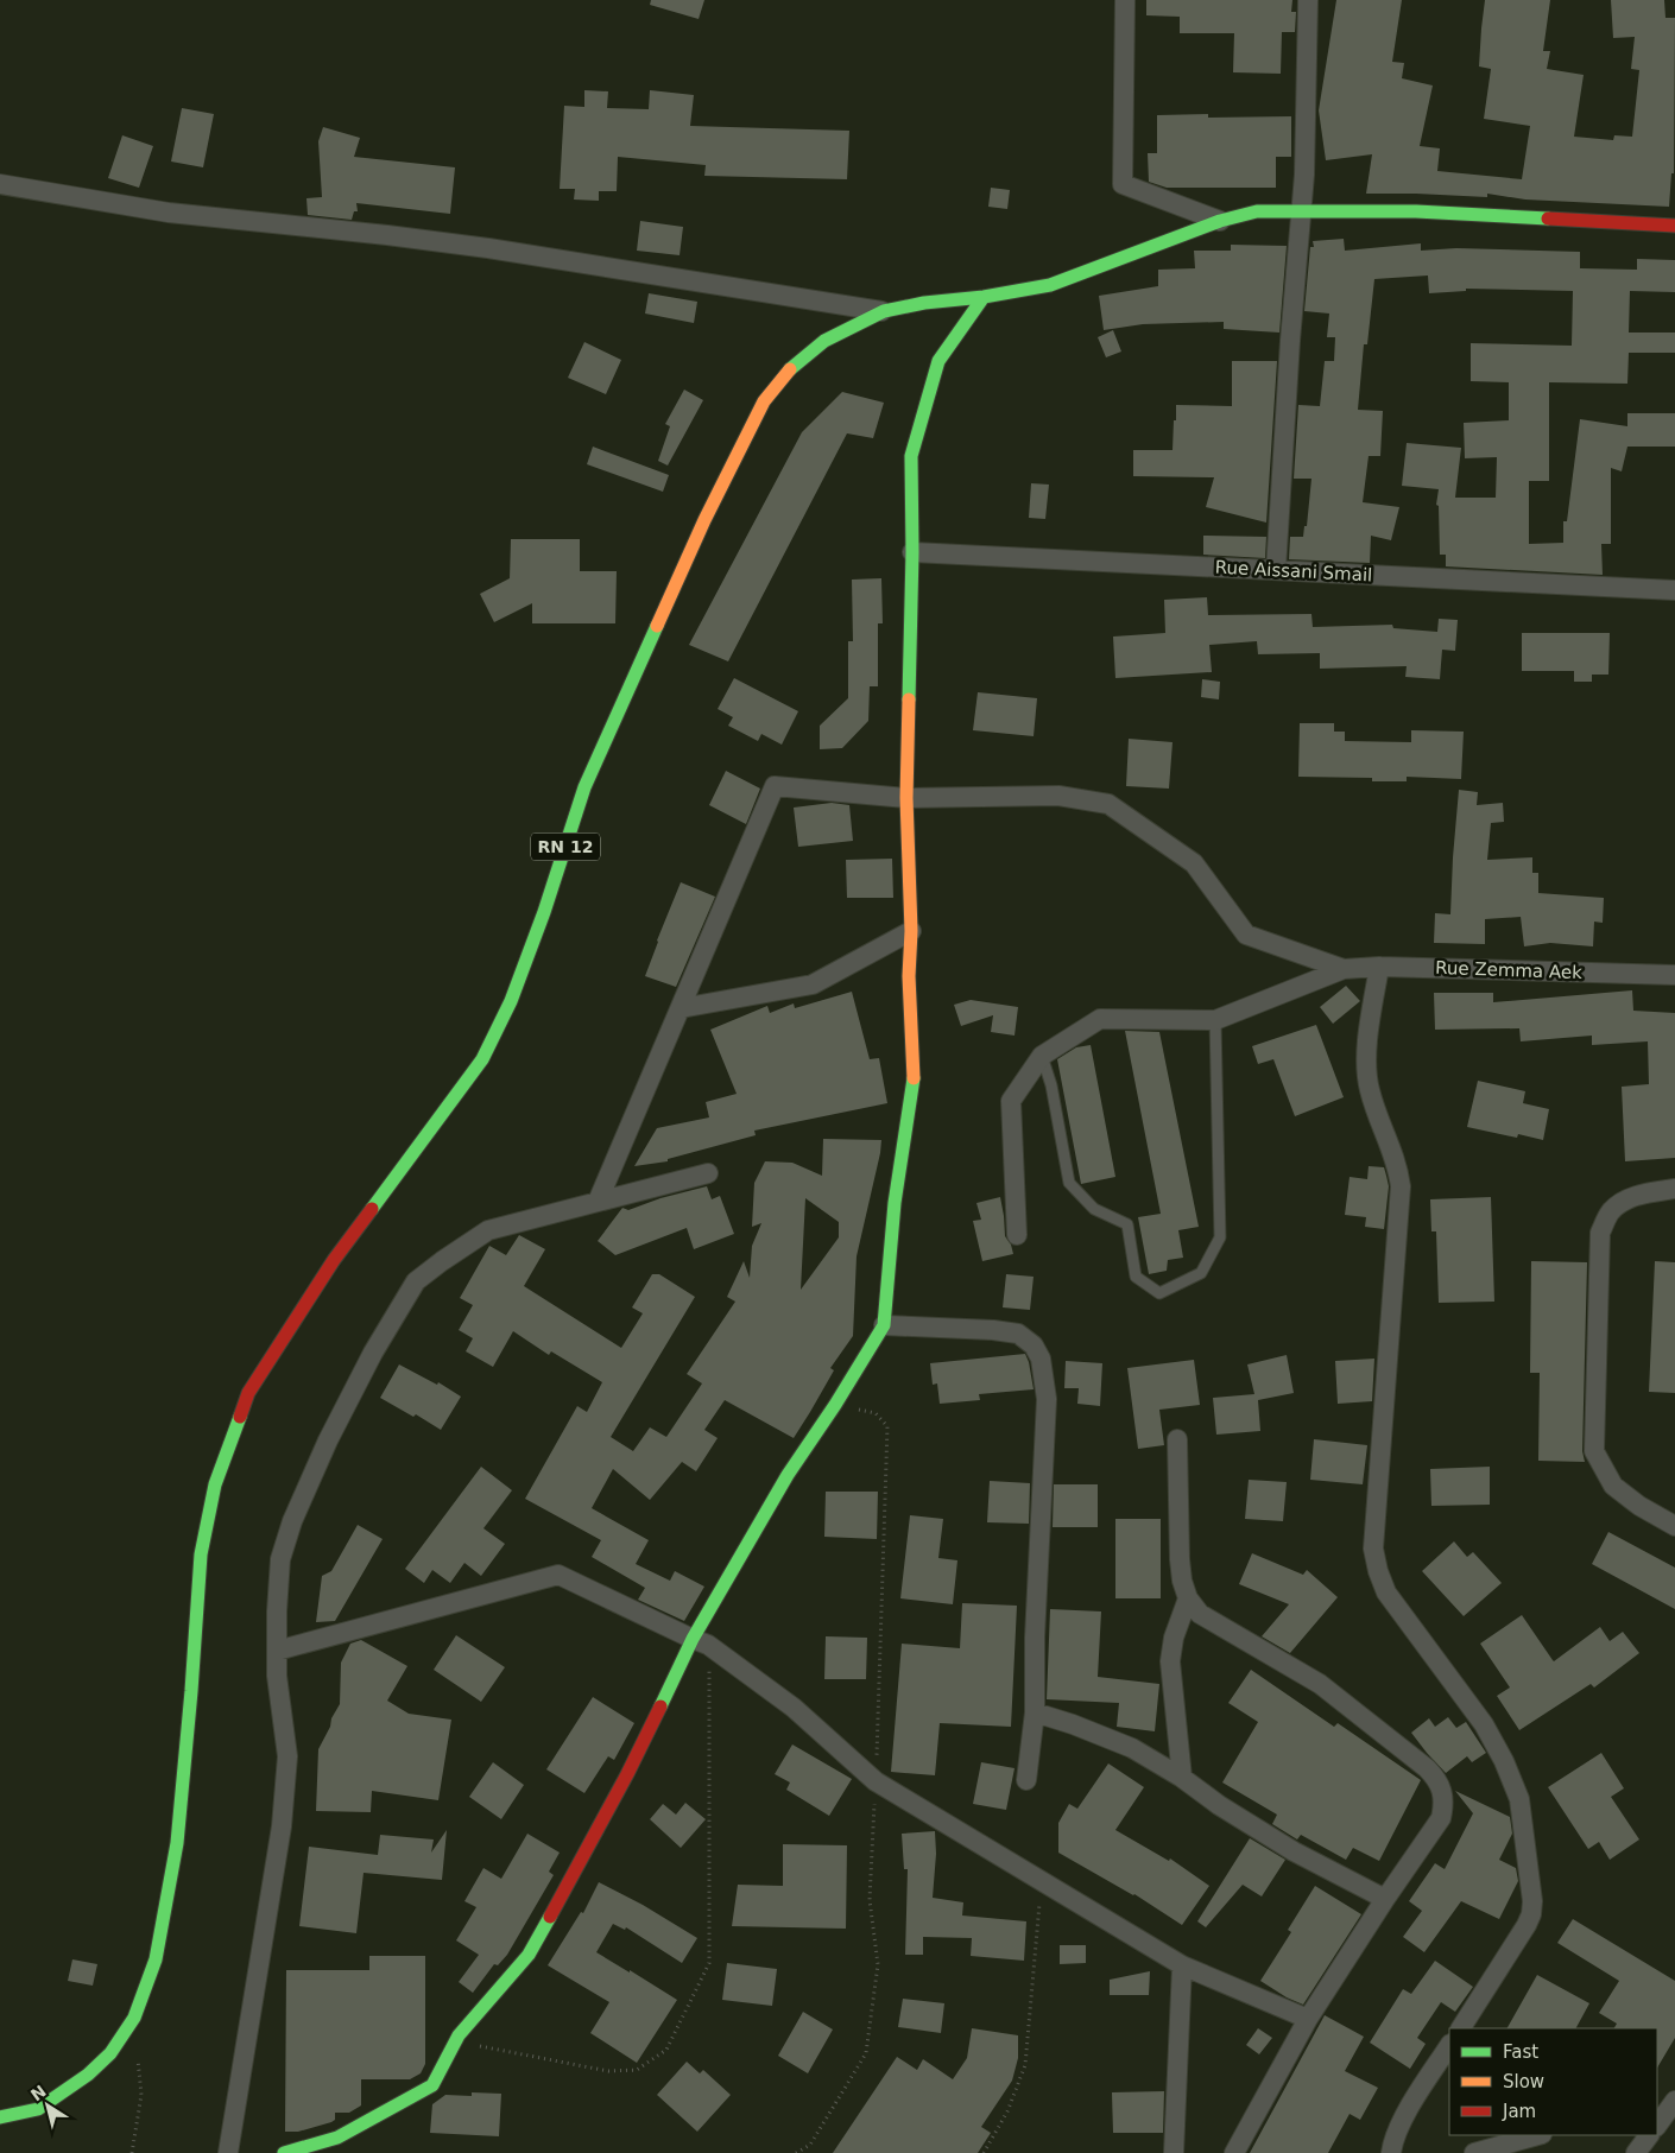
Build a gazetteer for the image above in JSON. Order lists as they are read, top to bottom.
{
  "streets": {
    "main road": ["RN 12"],
    "street": ["Rue Aissani Smail", "Rue Zemma Aek"]
  },
  "legend": ["Fast", "Slow", "Jam"],
  "north": "top left"
}
